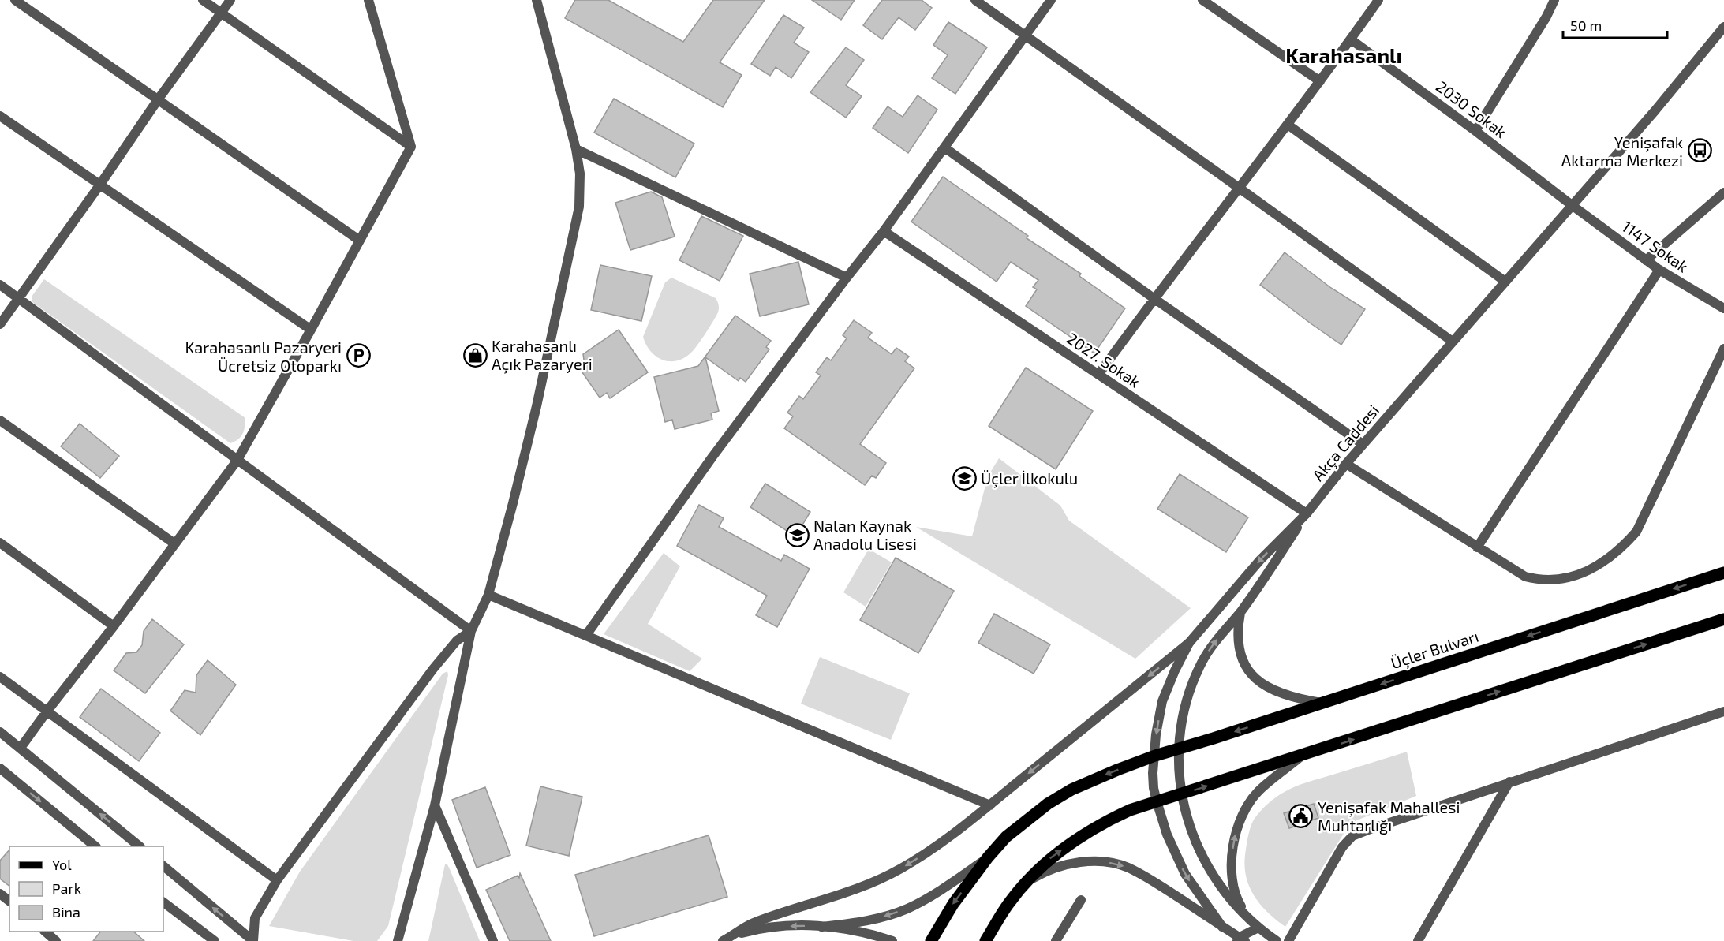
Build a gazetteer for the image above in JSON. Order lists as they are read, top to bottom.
{
  "streets": {
    "main road": ["Üçler Bulvarı"],
    "street": [
      "2030 Sokak",
      "1147 Sokak",
      "2027. Sokak",
      "Akça Caddesi"
    ]
  },
  "crossings": [
    ["2030 Sokak", "1147 Sokak"],
    ["2030 Sokak", "Akça Caddesi"],
    ["1147 Sokak", "Akça Caddesi"],
    ["2027. Sokak", "Akça Caddesi"],
    ["Akça Caddesi", "Üçler Bulvarı"]
  ],
  "districts": ["Karahasanlı"],
  "places": {
    "bus stop": ["Yenişafak Aktarma Merkezi"],
    "shop": ["Karahasanlı Açık Pazaryeri"],
    "parking": ["Karahasanlı Pazaryeri Ücretsiz Otoparkı"],
    "school or university": ["Üçler İlkokulu", "Nalan Kaynak Anadolu Lisesi"],
    "public building": ["Yenişafak Mahallesi Muhtarlığı"]
  },
  "legend": ["Yol", "Park", "Bina"],
  "scale_bar": "50 m"
}
